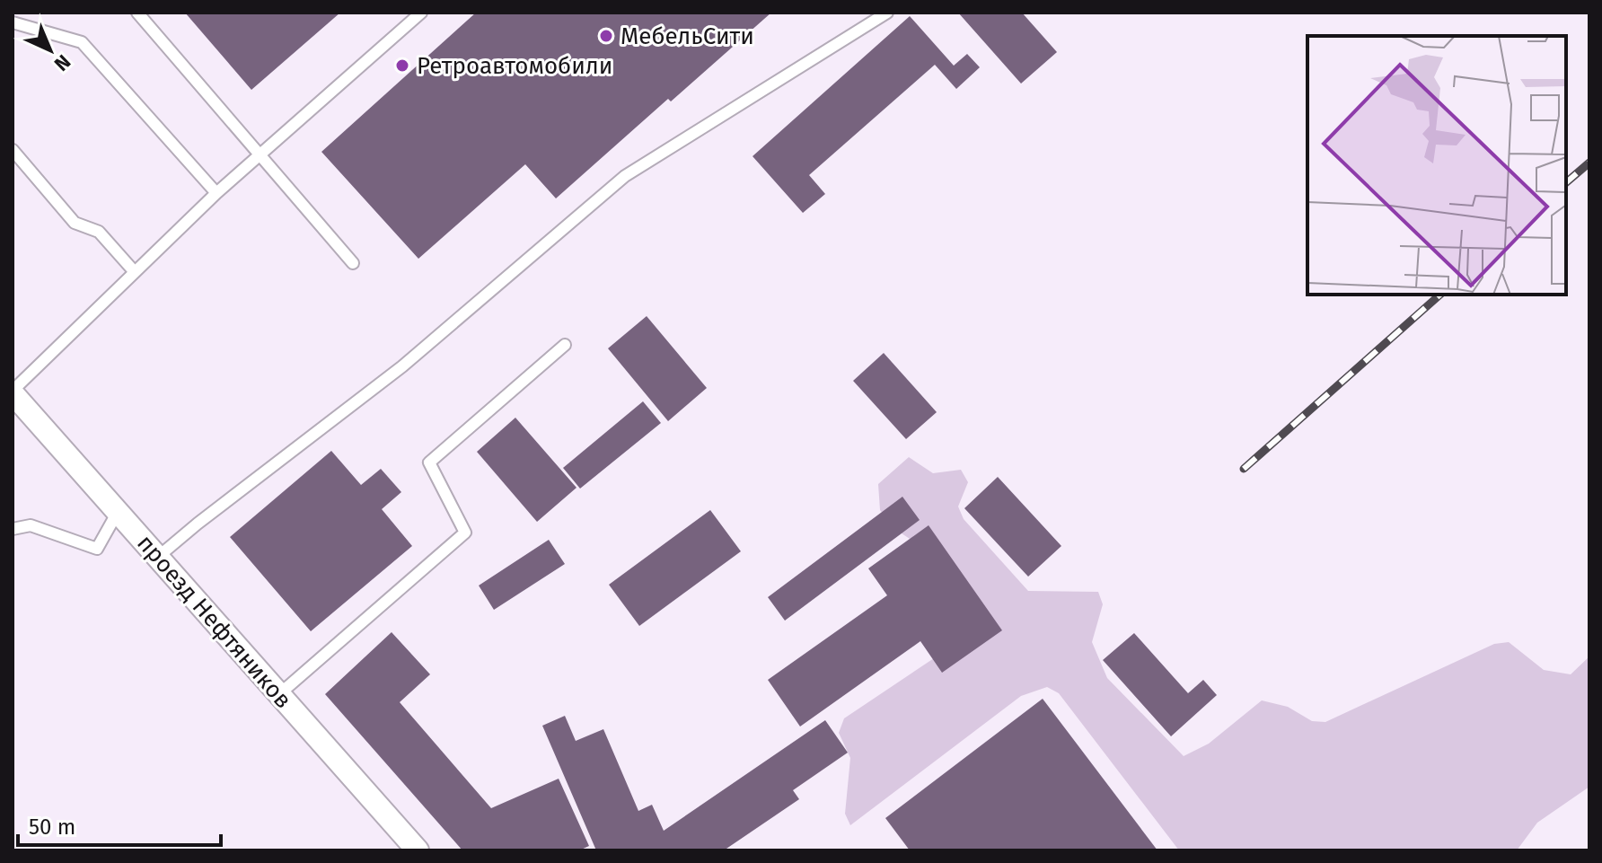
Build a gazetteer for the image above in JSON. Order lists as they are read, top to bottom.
{
  "streets": {
    "street": ["проезд Нефтяников"]
  },
  "places": ["МебельСити", "Ретроавтомобили"],
  "scale_bar": "50 m",
  "north": "bottom right"
}
